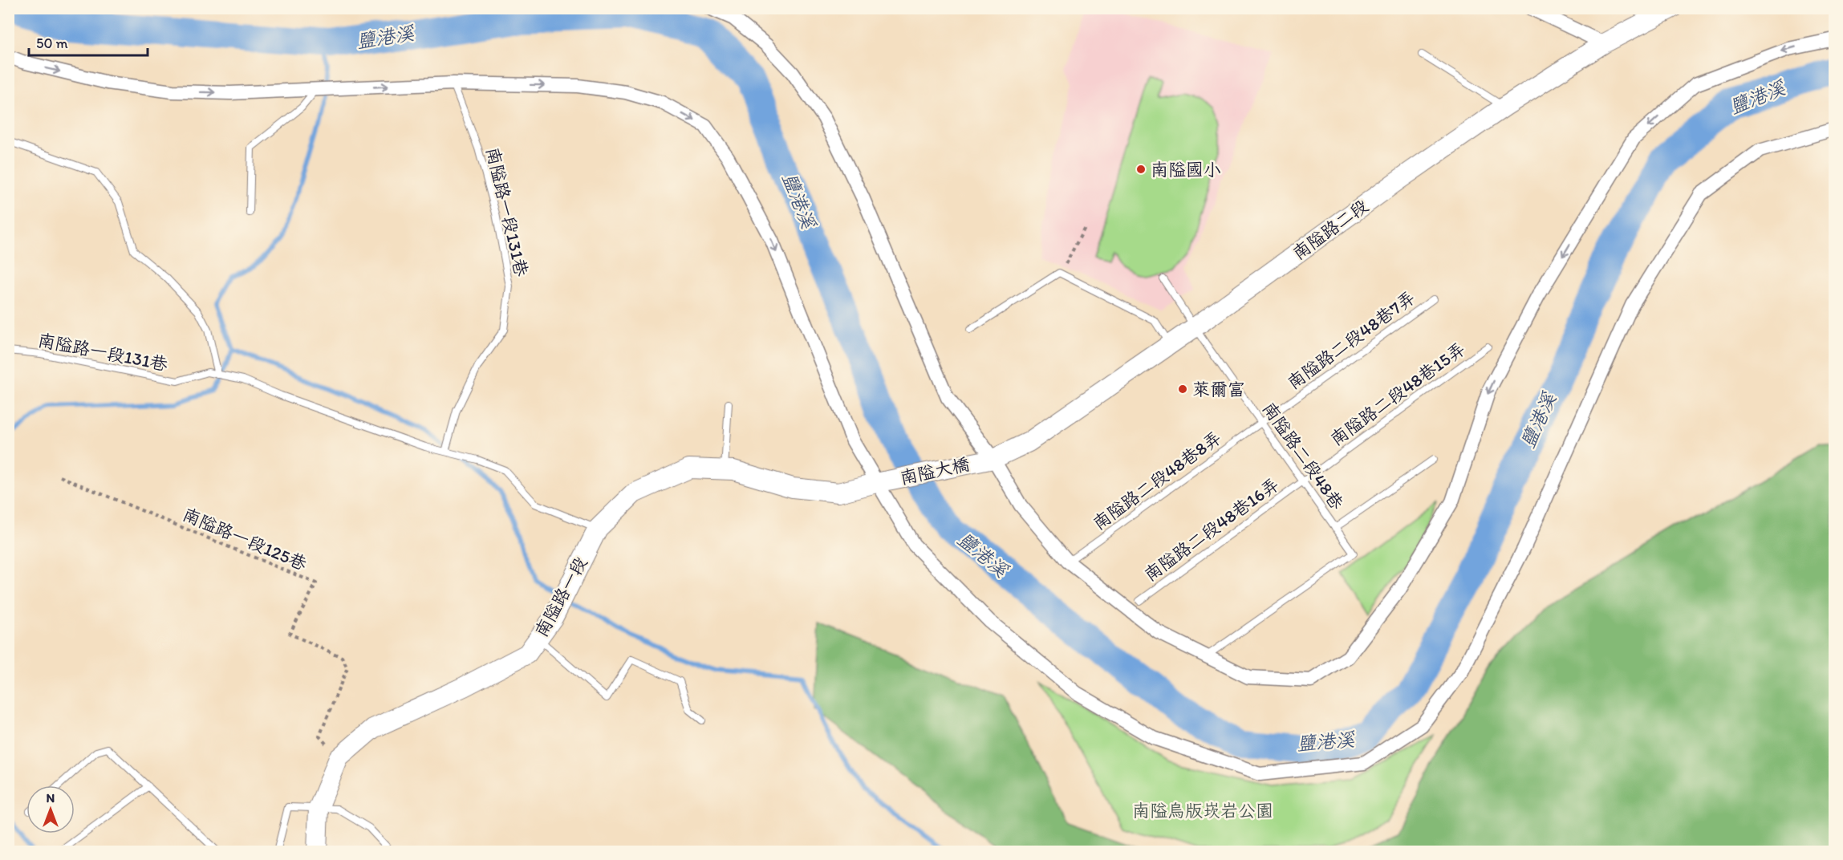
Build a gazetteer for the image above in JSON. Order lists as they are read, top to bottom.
{
  "streets": {
    "street": ["南隘路二段", "南隘大橋", "南隘路一段"],
    "lane": [
      "南隘路一段131巷",
      "南隘路二段48巷7弄",
      "南隘路二段48巷15弄",
      "南隘路二段48巷",
      "南隘路二段48巷8弄",
      "南隘路二段48巷16弄"
    ],
    "path": ["南隘路一段125巷"]
  },
  "crossings": [
    ["南隘路一段131巷", "南隘路一段"],
    ["南隘路二段", "南隘路二段48巷"],
    ["南隘路二段", "南隘大橋"],
    ["南隘路二段48巷7弄", "南隘路二段48巷"],
    ["南隘路二段48巷7弄", "南隘路二段48巷8弄"],
    ["南隘路二段48巷15弄", "南隘路二段48巷"],
    ["南隘路二段48巷15弄", "南隘路二段48巷16弄"],
    ["南隘路二段48巷", "南隘路二段48巷8弄"],
    ["南隘路二段48巷", "南隘路二段48巷16弄"],
    ["南隘大橋", "南隘路一段"],
    ["南隘路一段125巷", "南隘路一段"]
  ],
  "water": ["鹽港溪"],
  "parks": ["南隘烏版崁岩公園"],
  "places": ["南隘國小", "萊爾富"],
  "scale_bar": "50 m",
  "north": "top"
}
